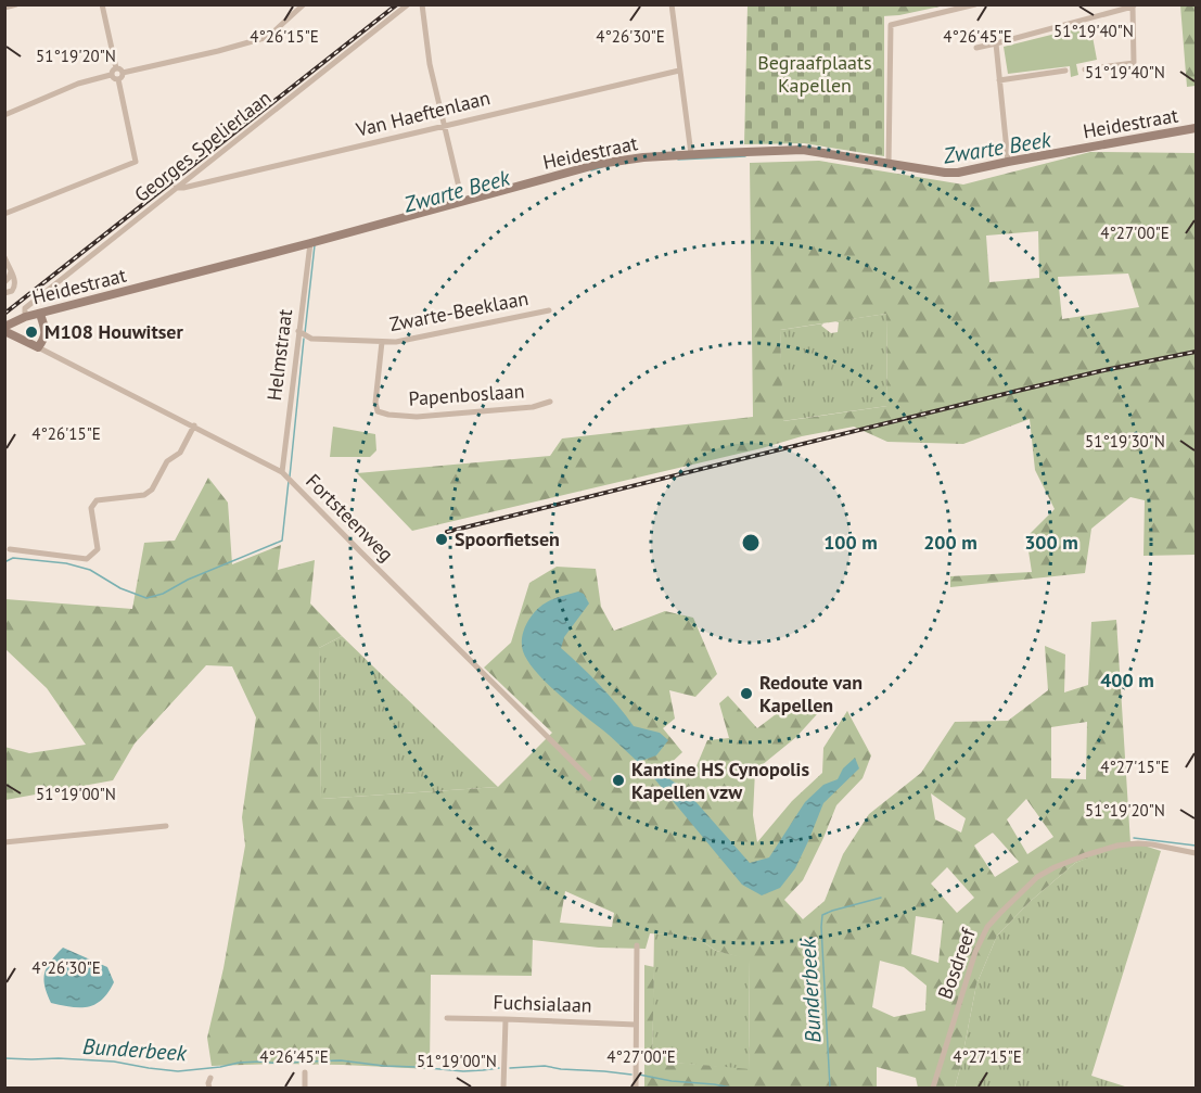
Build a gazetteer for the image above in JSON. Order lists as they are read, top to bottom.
{
  "streets": {
    "street": [
      "Van Haeftenlaan",
      "Heidestraat",
      "Georges Spelierlaan",
      "Zwarte-Beeklaan",
      "Helmstraat",
      "Papenboslaan",
      "Fortsteenweg",
      "Bosdreef",
      "Fuchsialaan"
    ]
  },
  "crossings": [
    ["Van Haeftenlaan", "Georges Spelierlaan"],
    ["Heidestraat", "Georges Spelierlaan"],
    ["Heidestraat", "Helmstraat"],
    ["Heidestraat", "Fortsteenweg"],
    ["Zwarte-Beeklaan", "Helmstraat"],
    ["Zwarte-Beeklaan", "Papenboslaan"],
    ["Helmstraat", "Fortsteenweg"]
  ],
  "water": ["Zwarte Beek", "Bunderbeek"],
  "parks": ["Begraafplaats Kapellen"],
  "places": [
    "M108 Houwitser",
    "Spoorfietsen",
    "Redoute van Kapellen",
    "Kantine HS Cynopolis Kapellen vzw"
  ],
  "coordinates": [
    "51°19'40\"N",
    "4°26'45\"E",
    "4°26'15\"E",
    "4°26'30\"E",
    "51°19'20\"N",
    "4°27'00\"E",
    "51°19'30\"N",
    "4°27'15\"E",
    "51°19'00\"N"
  ],
  "rings": [
    "100 m",
    "200 m",
    "300 m",
    "400 m"
  ]
}
